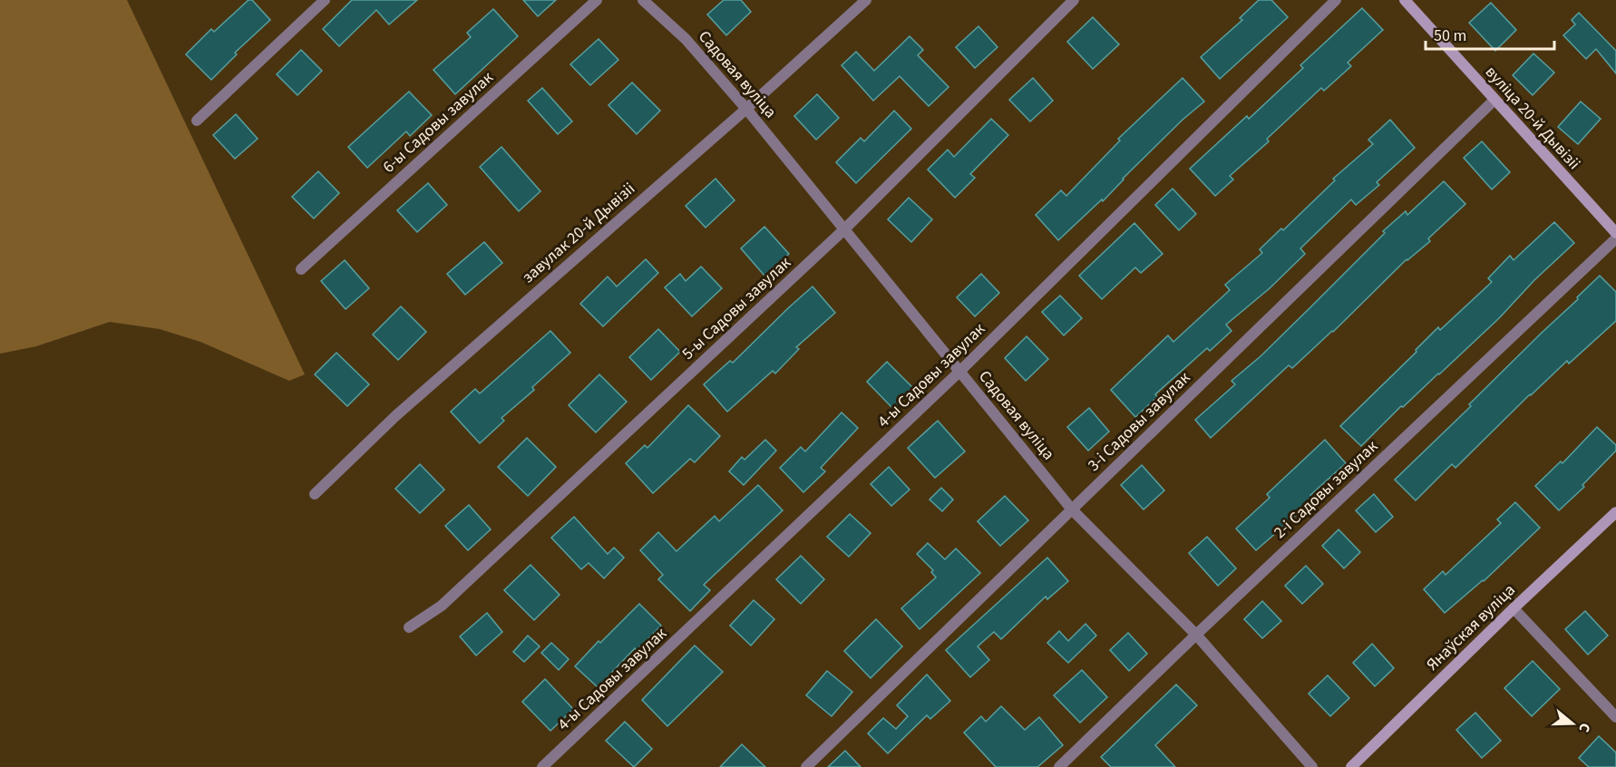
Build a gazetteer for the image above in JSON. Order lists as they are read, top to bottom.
{
  "streets": {
    "street": [
      "Садовая вуліца",
      "вуліца 20-й Дывізіі",
      "6-ы Садовы завулак",
      "завулак 20-й Дывізіі",
      "5-ы Садовы завулак",
      "4-ы Садовы завулак",
      "3-і Садовы завулак",
      "2-і Садовы завулак",
      "Янаўская вуліца"
    ]
  },
  "crossings": [
    ["Садовая вуліца", "завулак 20-й Дывізіі"],
    ["Садовая вуліца", "5-ы Садовы завулак"],
    ["Садовая вуліца", "4-ы Садовы завулак"],
    ["Садовая вуліца", "3-і Садовы завулак"],
    ["Садовая вуліца", "2-і Садовы завулак"],
    ["вуліца 20-й Дывізіі", "3-і Садовы завулак"]
  ],
  "scale_bar": "50 m",
  "north": "right"
}
